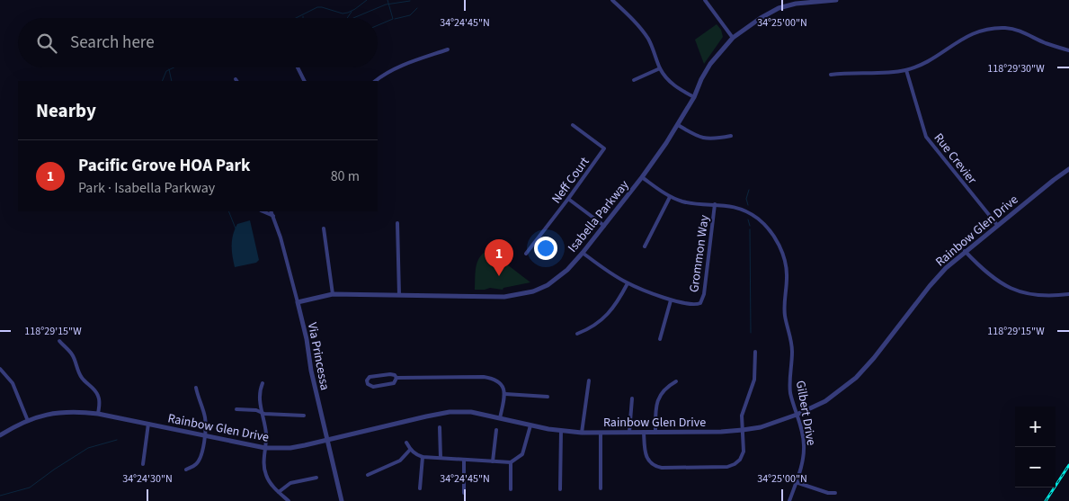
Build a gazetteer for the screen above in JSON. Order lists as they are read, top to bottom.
{
  "streets": {
    "street": [
      "Rue Crevier",
      "Neff Court",
      "Isabella Parkway",
      "Rainbow Glen Drive",
      "Grommon Way",
      "Via Princessa",
      "Gilbert Drive"
    ]
  },
  "crossings": [
    ["Rue Crevier", "Rainbow Glen Drive"],
    ["Isabella Parkway", "Via Princessa"],
    ["Isabella Parkway", "Gilbert Drive"],
    ["Rainbow Glen Drive", "Via Princessa"],
    ["Rainbow Glen Drive", "Gilbert Drive"],
    ["Grommon Way", "Gilbert Drive"]
  ],
  "page": {
    "search": "Search here",
    "heading": "Nearby",
    "list": [
      {
        "mark": "1",
        "name": "Pacific Grove HOA Park",
        "note": "Park · Isabella Parkway",
        "value": "80 m"
      }
    ],
    "pins": "1",
    "map_buttons": ["+", "−"]
  },
  "coordinates": [
    "34°24'45\"N",
    "34°25'00\"N",
    "118°29'30\"W",
    "118°29'15\"W",
    "34°24'30\"N"
  ]
}
